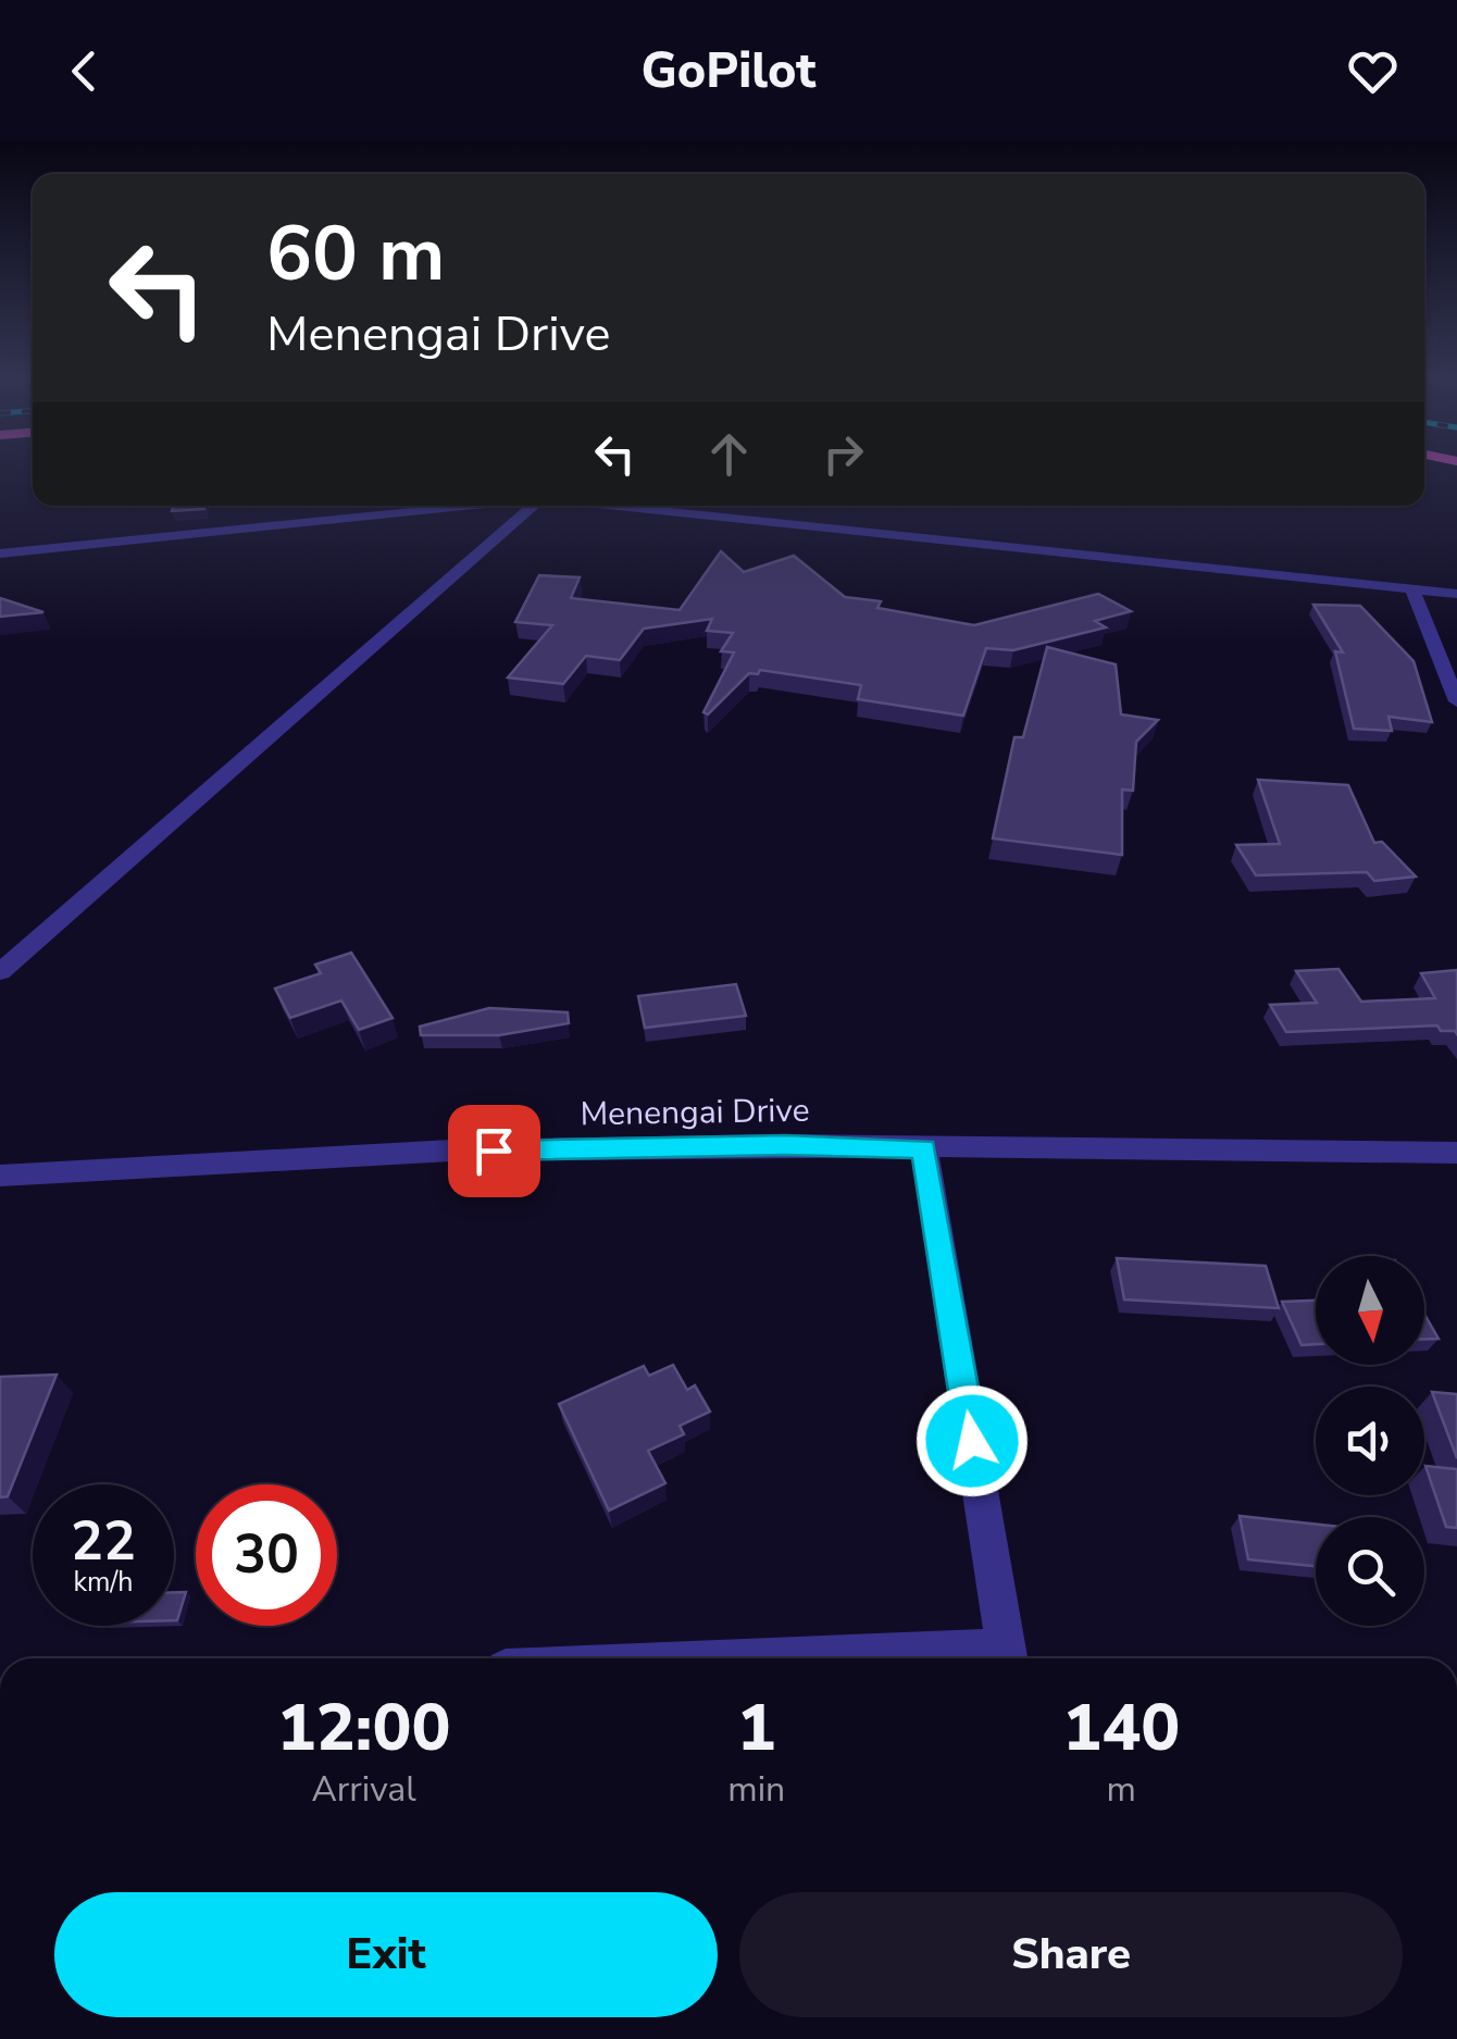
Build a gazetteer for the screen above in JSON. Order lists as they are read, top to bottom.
{
  "streets": {
    "street": ["Menengai Drive"]
  },
  "north": "bottom",
  "page": {
    "header": "GoPilot",
    "turn": ["60 m", "Menengai Drive"],
    "speed": "22 km/h",
    "limit": "30",
    "eta": [
      "12:00",
      "Arrival",
      "1",
      "min",
      "140",
      "m"
    ],
    "buttons": ["Exit", "Share"]
  }
}
